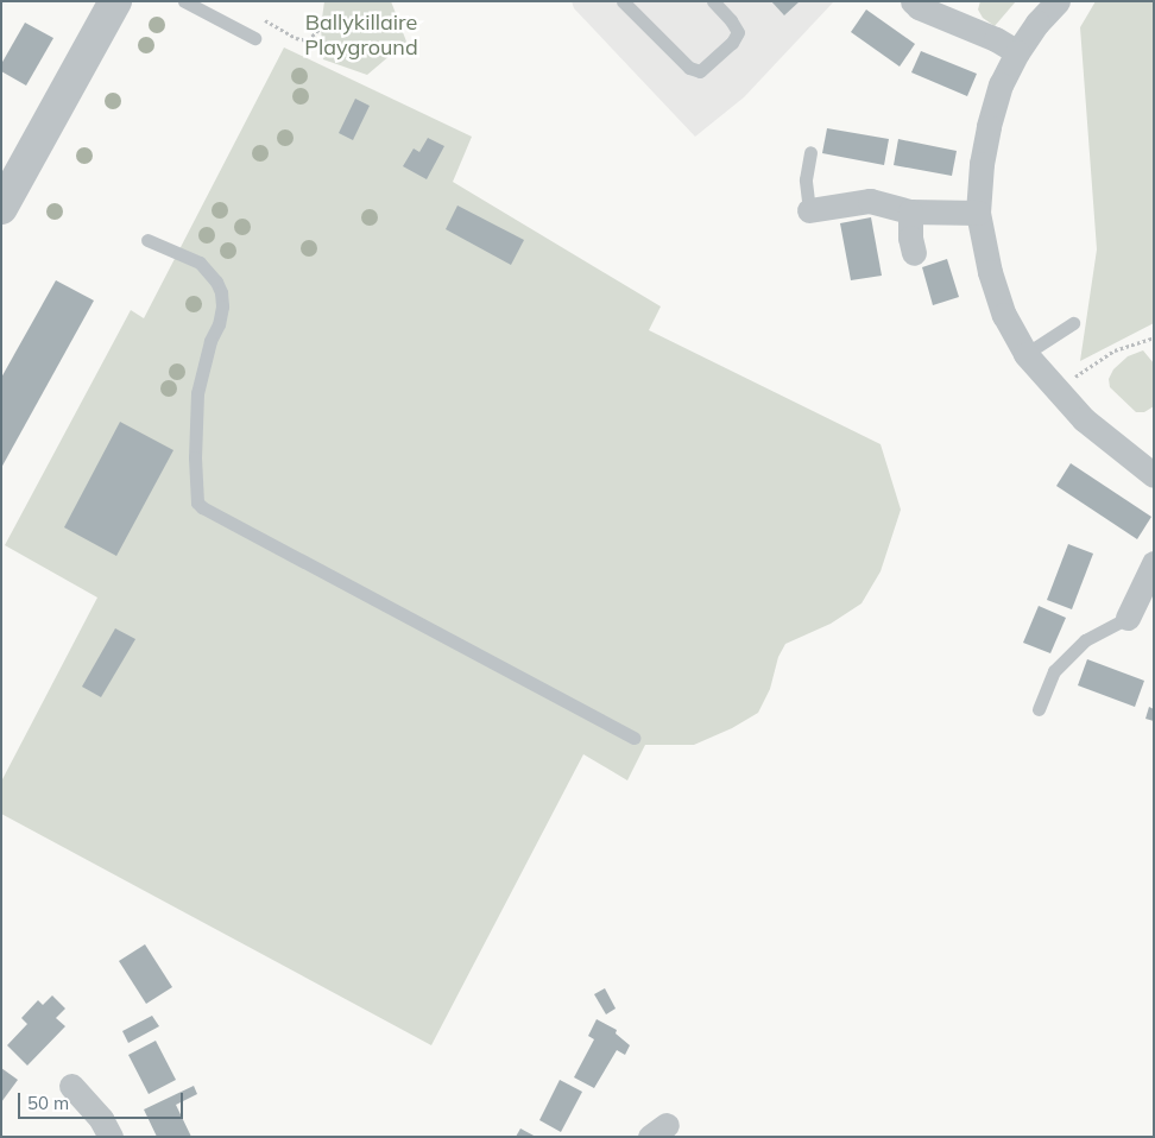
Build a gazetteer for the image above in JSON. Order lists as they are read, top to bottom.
{
  "parks": ["Ballykillaire Playground"],
  "scale_bar": "50 m"
}
